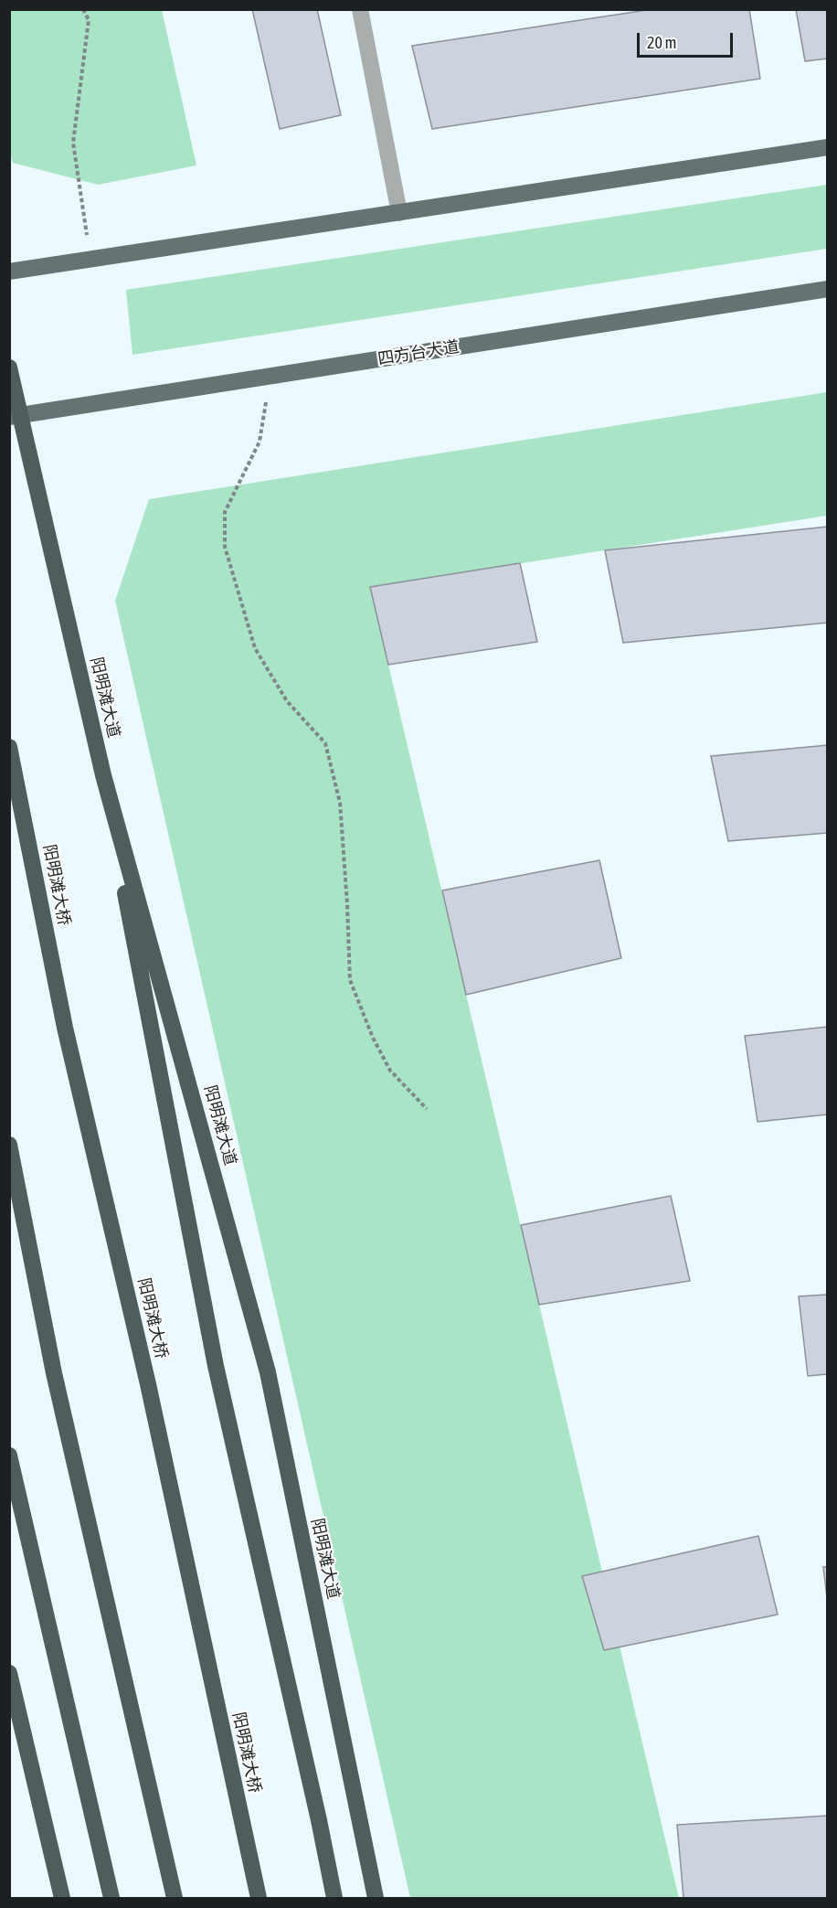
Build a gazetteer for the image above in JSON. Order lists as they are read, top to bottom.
{
  "streets": {
    "highway": ["阳明滩大道", "阳明滩大桥"],
    "main road": ["四方台大道"]
  },
  "crossings": [
    ["四方台大道", "阳明滩大道"]
  ],
  "scale_bar": "20 m"
}
